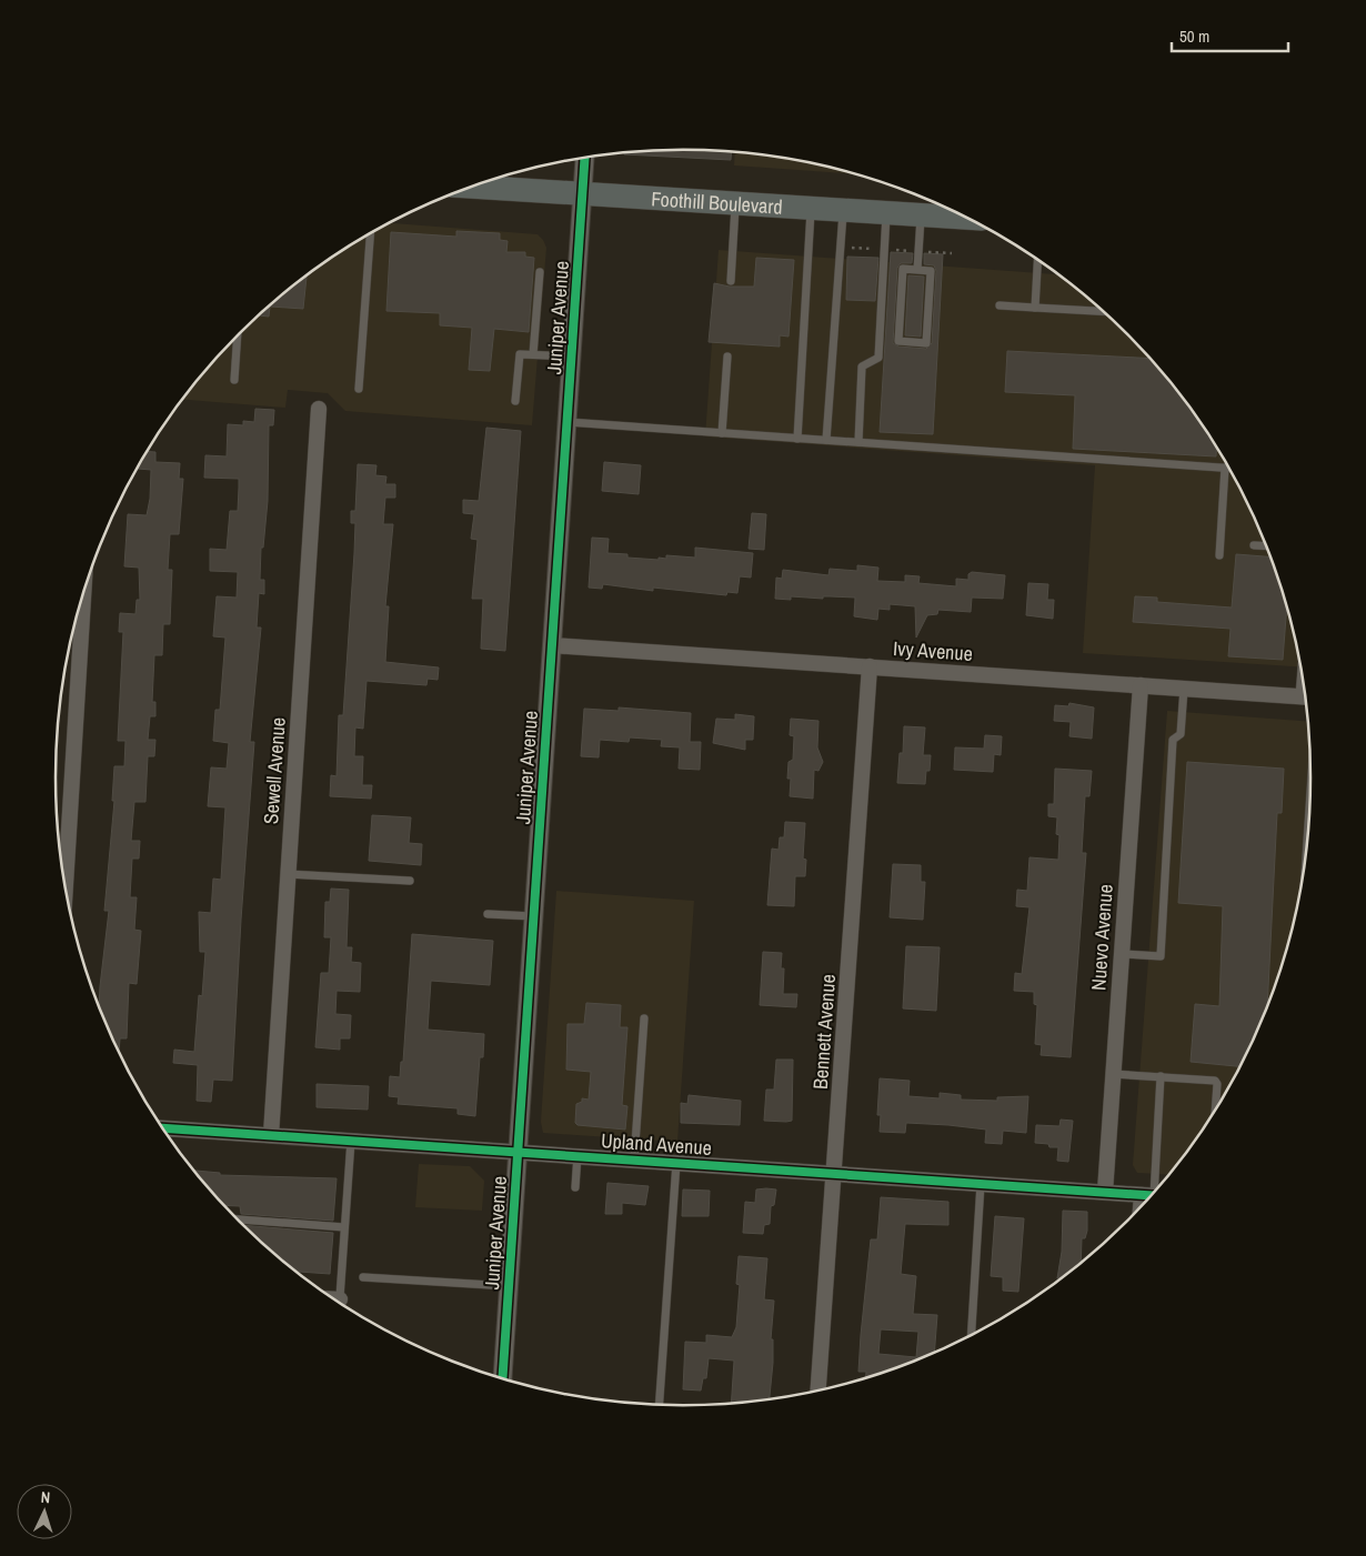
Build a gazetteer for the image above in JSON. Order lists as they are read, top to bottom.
{
  "streets": {
    "main road": ["Foothill Boulevard"],
    "street": [
      "Juniper Avenue",
      "Ivy Avenue",
      "Sewell Avenue",
      "Nuevo Avenue",
      "Bennett Avenue",
      "Upland Avenue"
    ]
  },
  "crossings": [
    ["Foothill Boulevard", "Juniper Avenue"],
    ["Juniper Avenue", "Ivy Avenue"],
    ["Juniper Avenue", "Upland Avenue"],
    ["Ivy Avenue", "Nuevo Avenue"],
    ["Ivy Avenue", "Bennett Avenue"],
    ["Sewell Avenue", "Upland Avenue"],
    ["Nuevo Avenue", "Upland Avenue"],
    ["Bennett Avenue", "Upland Avenue"]
  ],
  "scale_bar": "50 m",
  "north": "top"
}
